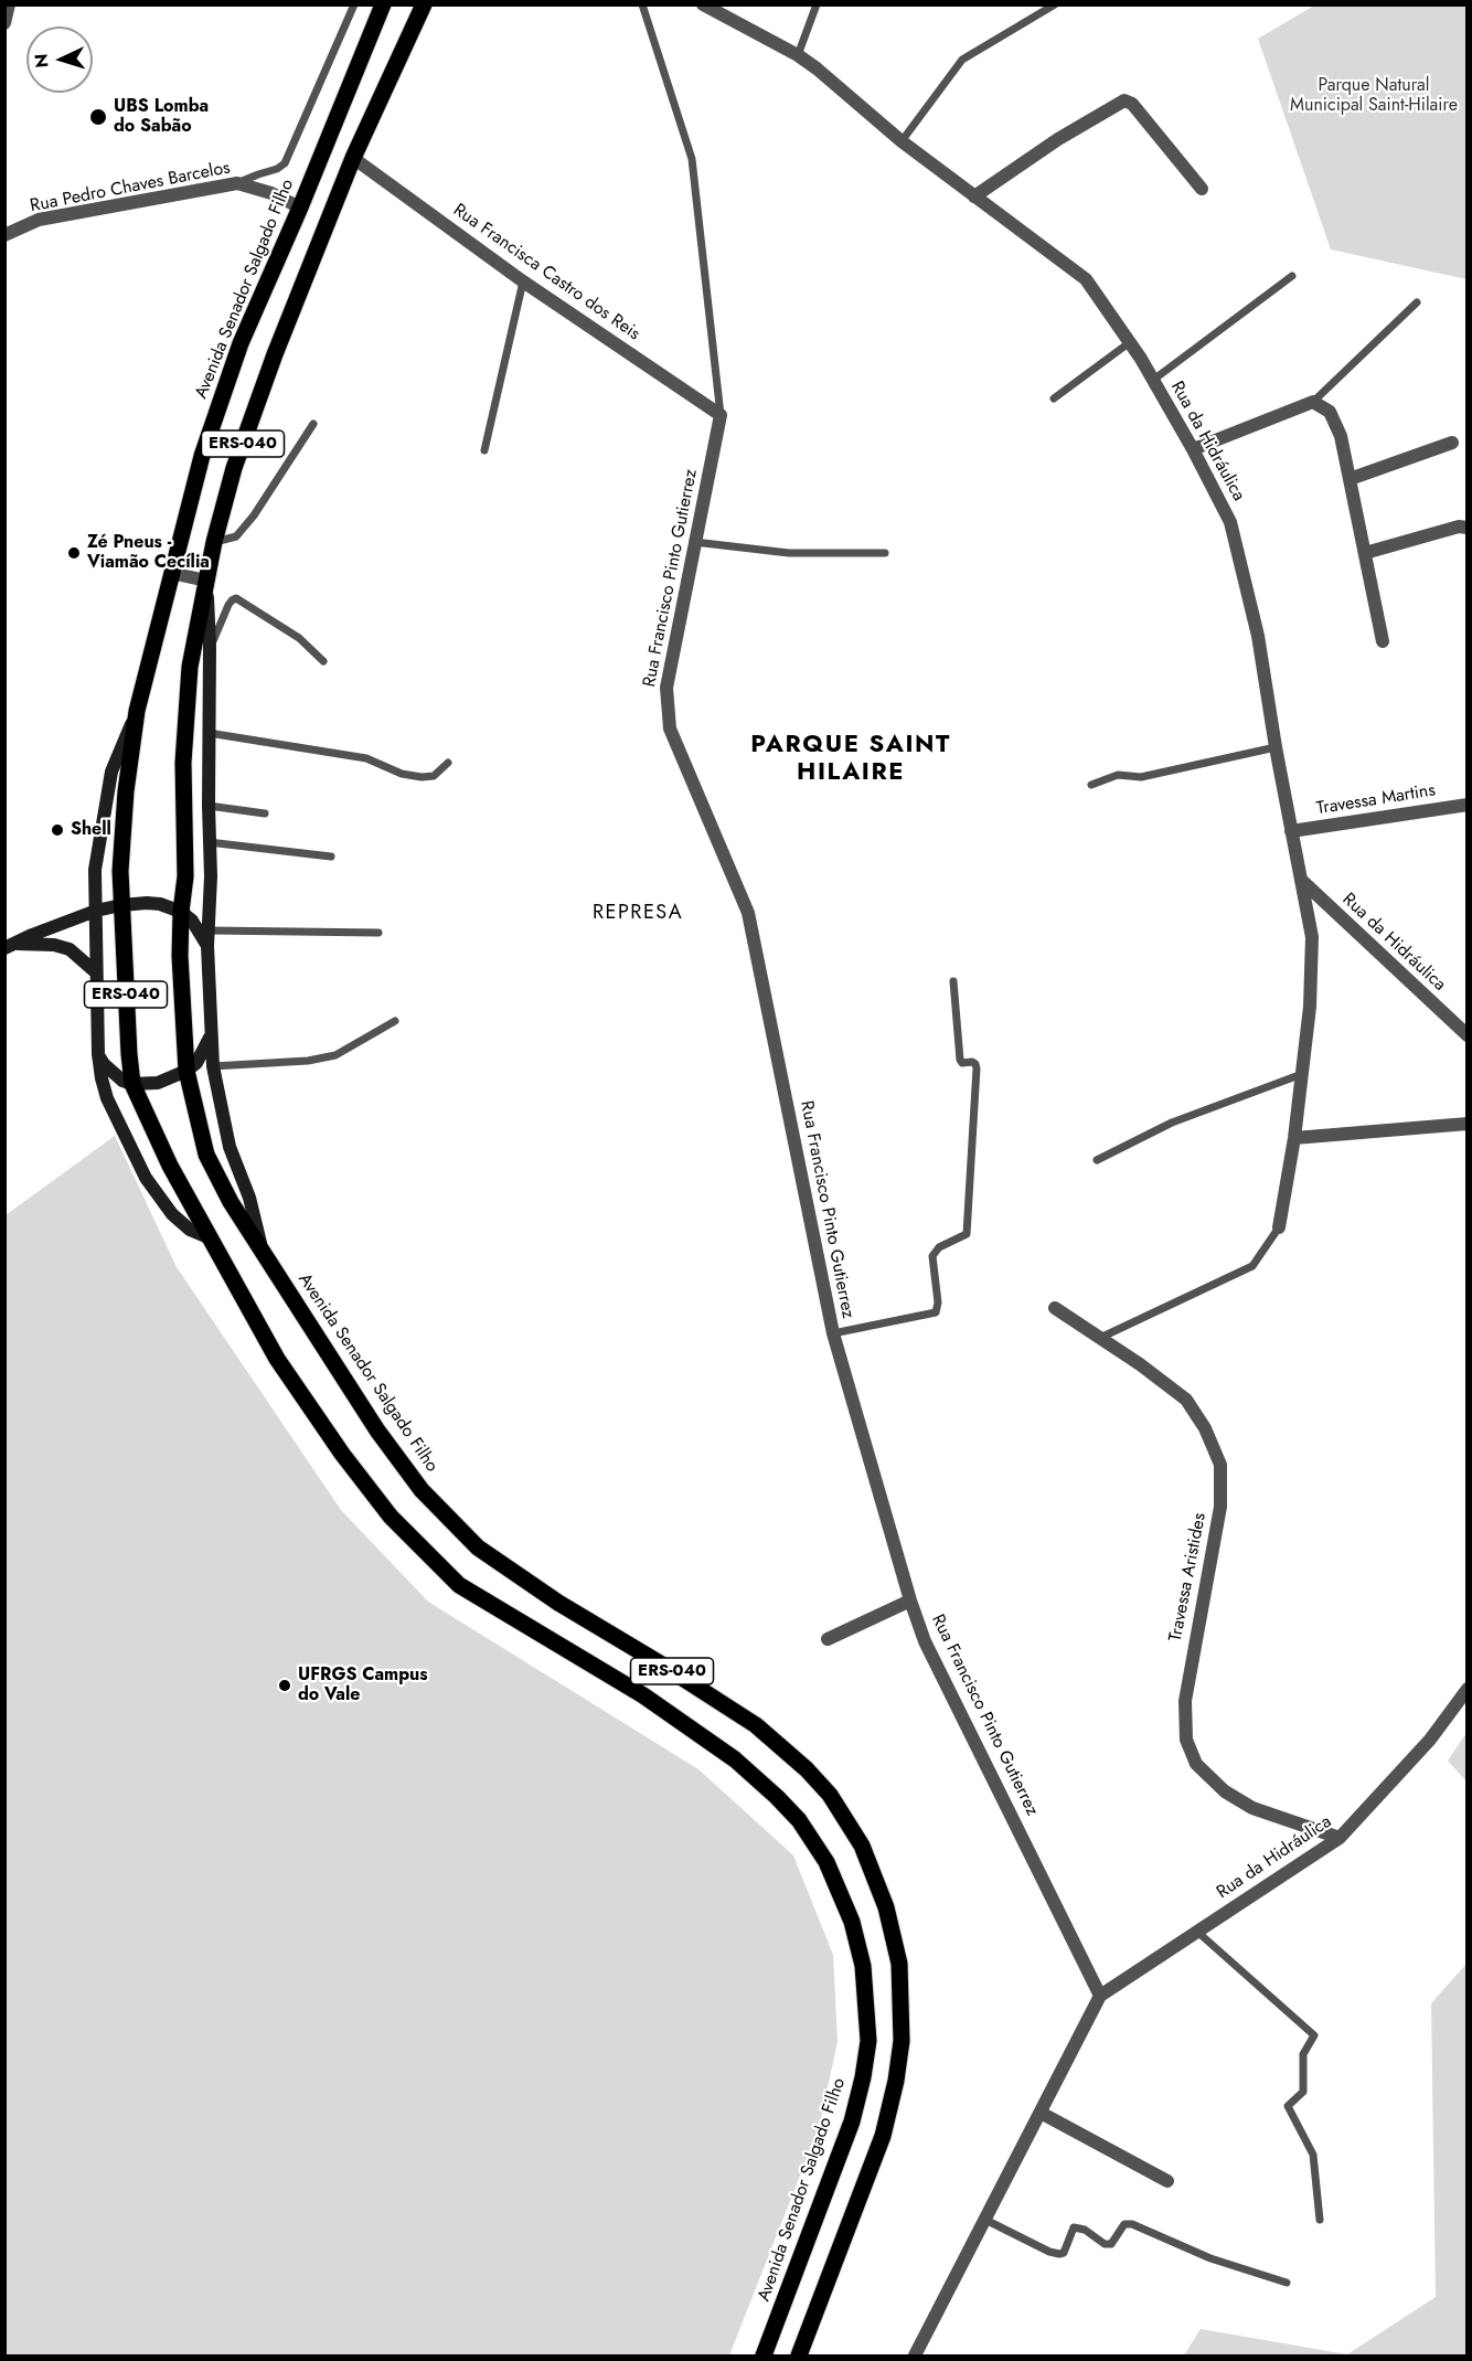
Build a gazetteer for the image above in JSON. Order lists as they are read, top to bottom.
{
  "streets": {
    "main road": ["Avenida Senador Salgado Filho", "ERS-040"],
    "street": [
      "Rua Pedro Chaves Barcelos",
      "Rua Francisca Castro dos Reis",
      "Rua da Hidráulica",
      "Rua Francisco Pinto Gutierrez",
      "Travessa Martins",
      "Travessa Aristides"
    ]
  },
  "crossings": [
    ["Rua Pedro Chaves Barcelos", "Avenida Senador Salgado Filho"],
    ["Rua Francisca Castro dos Reis", "Avenida Senador Salgado Filho"],
    ["Rua Francisca Castro dos Reis", "Rua Francisco Pinto Gutierrez"],
    ["Rua da Hidráulica", "Rua Francisco Pinto Gutierrez"],
    ["Rua da Hidráulica", "Travessa Martins"],
    ["Rua da Hidráulica", "Travessa Aristides"]
  ],
  "districts": ["PARQUE SAINT HILAIRE", "REPRESA"],
  "parks": ["Parque Natural Municipal Saint-Hilaire"],
  "places": [
    "UBS Lomba do Sabão",
    "Zé Pneus - Viamão Cecília",
    "Shell",
    "UFRGS Campus do Vale"
  ],
  "north": "left"
}
